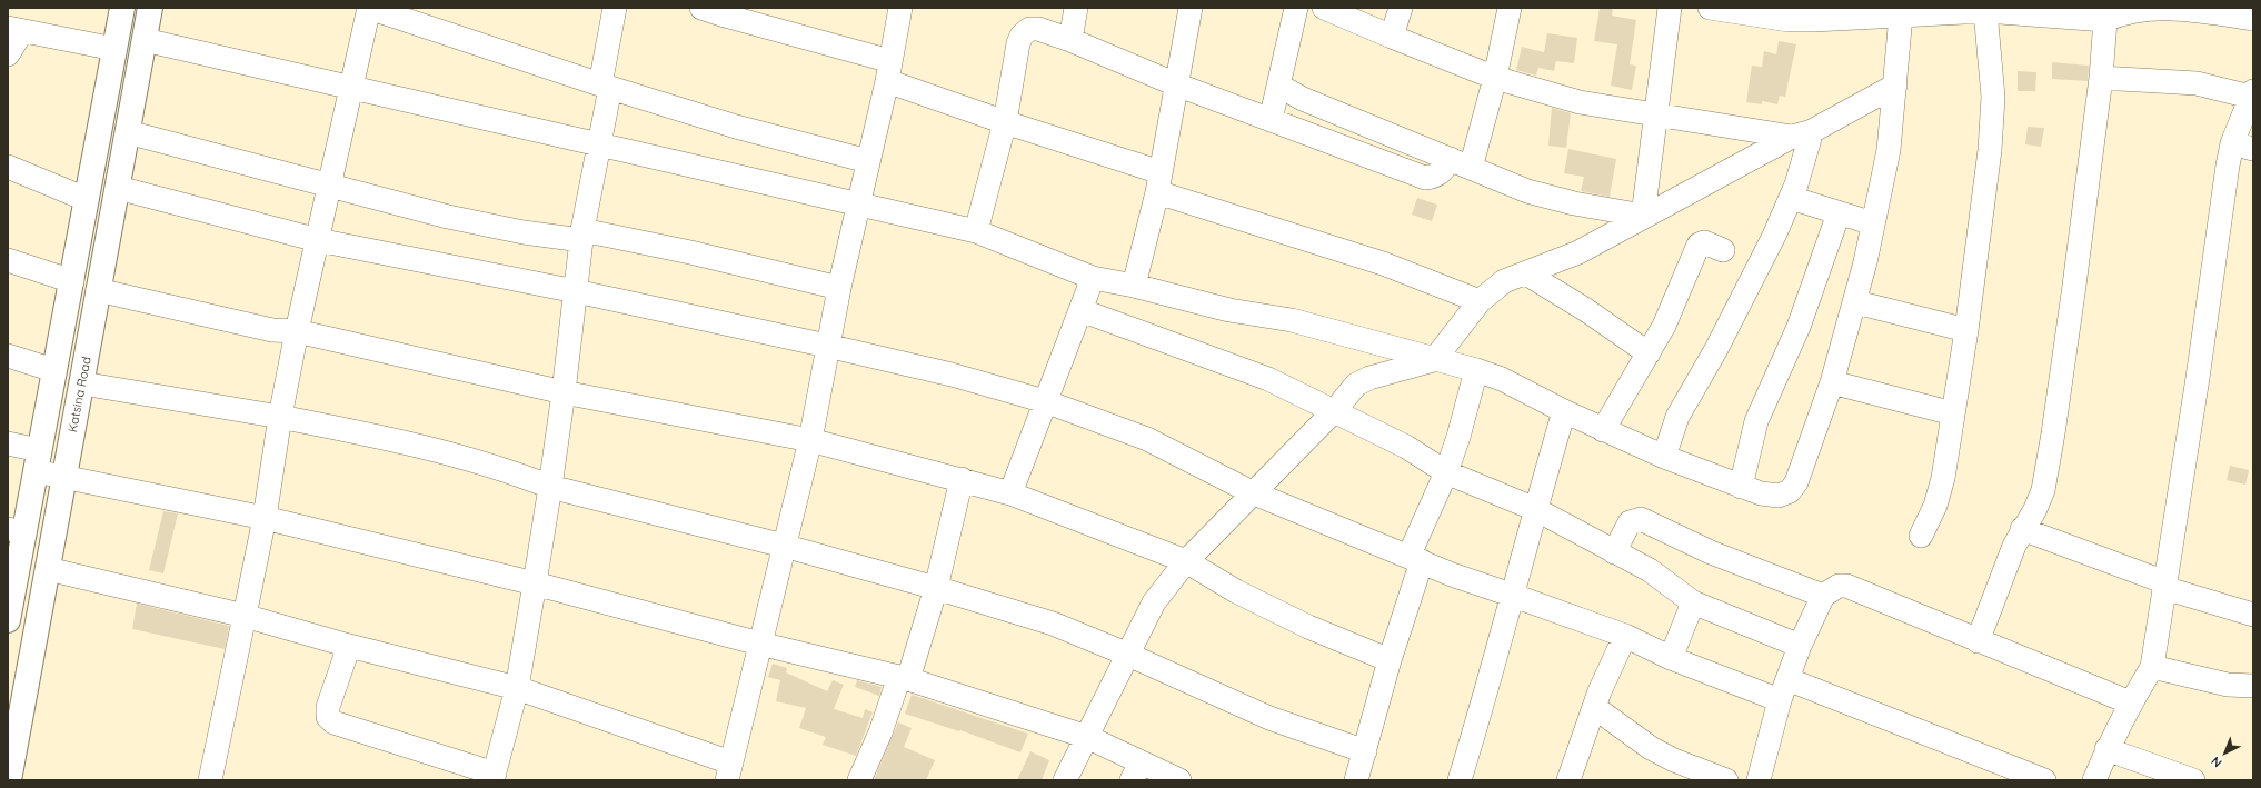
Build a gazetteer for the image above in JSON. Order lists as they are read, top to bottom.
{
  "streets": {
    "highway": ["Katsina Road"]
  },
  "north": "bottom left"
}
